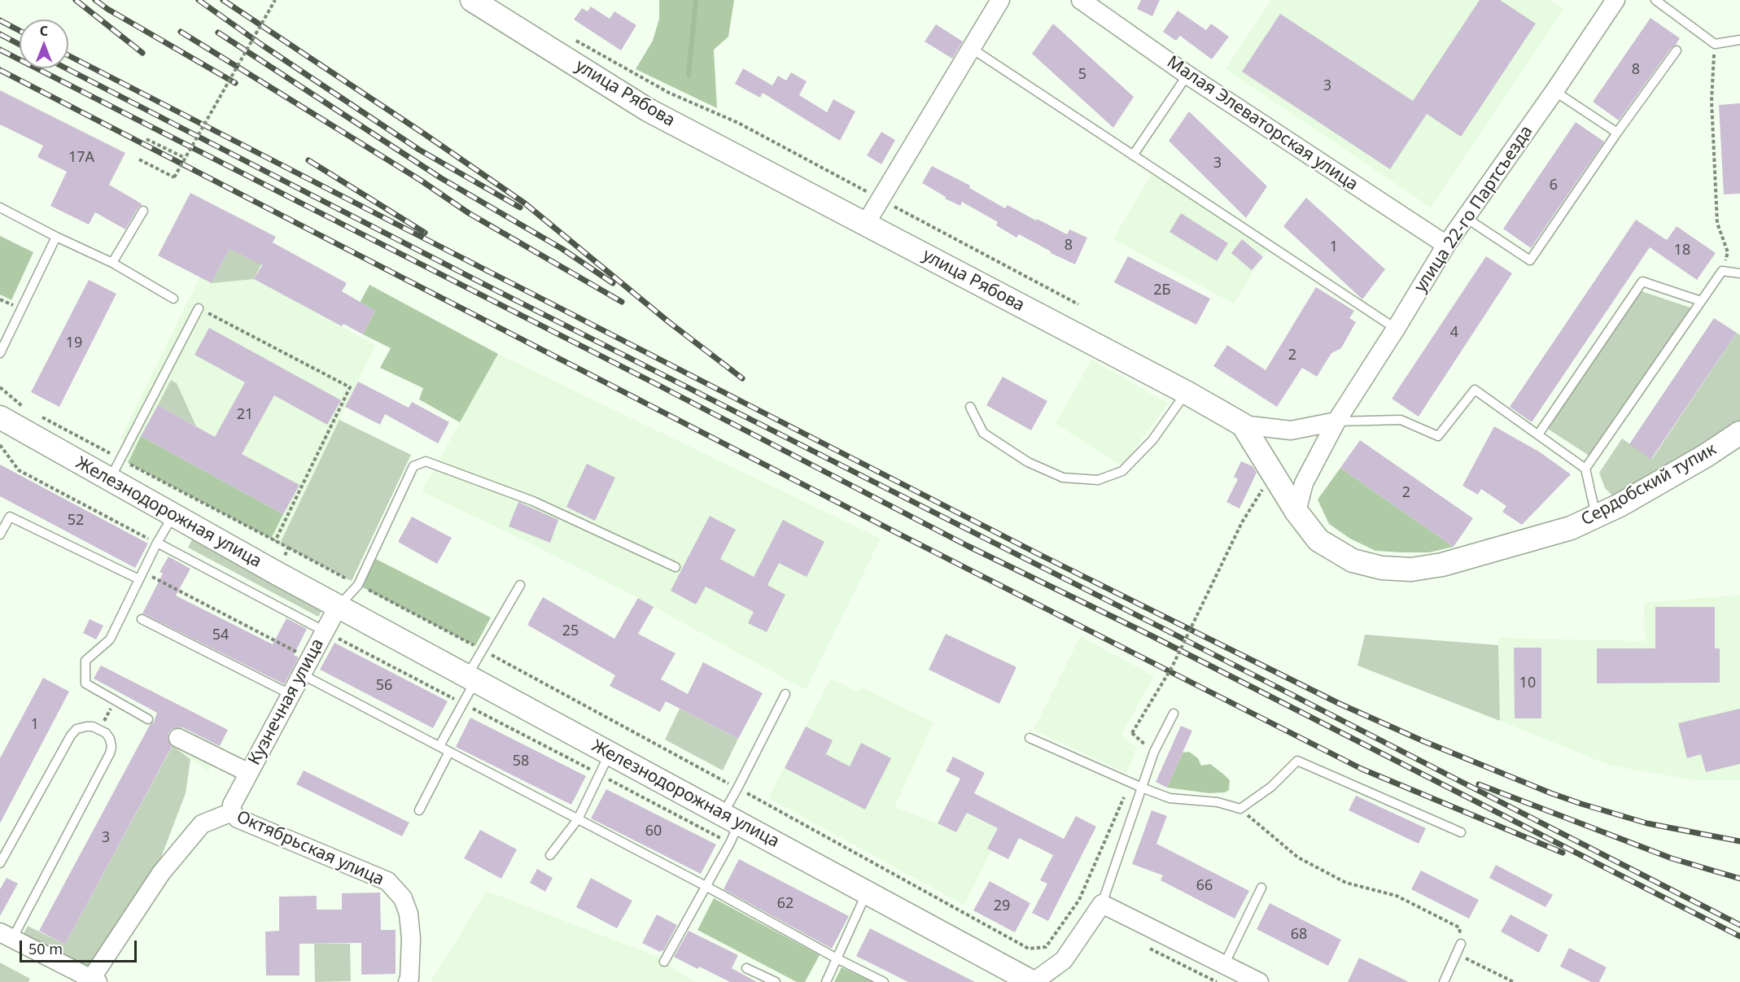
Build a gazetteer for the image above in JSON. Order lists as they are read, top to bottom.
{
  "streets": {
    "street": [
      "улица Рябова",
      "Малая Элеваторская улица",
      "улица 22-го Партсъезда",
      "Сердобский тупик",
      "Железнодорожная улица",
      "Кузнечная улица",
      "Октябрьская улица"
    ]
  },
  "crossings": [
    ["улица Рябова", "улица 22-го Партсъезда"],
    ["улица Рябова", "Сердобский тупик"],
    ["Малая Элеваторская улица", "улица 22-го Партсъезда"],
    ["Кузнечная улица", "Октябрьская улица"]
  ],
  "house_numbers": [
    "8",
    "5",
    "3",
    "17А",
    "3",
    "6",
    "8",
    "1",
    "18",
    "2Б",
    "4",
    "19",
    "2",
    "21",
    "2",
    "52",
    "25",
    "54",
    "10",
    "56",
    "1",
    "58",
    "60",
    "3",
    "66",
    "62",
    "29",
    "68"
  ],
  "scale_bar": "50 m",
  "north": "top"
}
